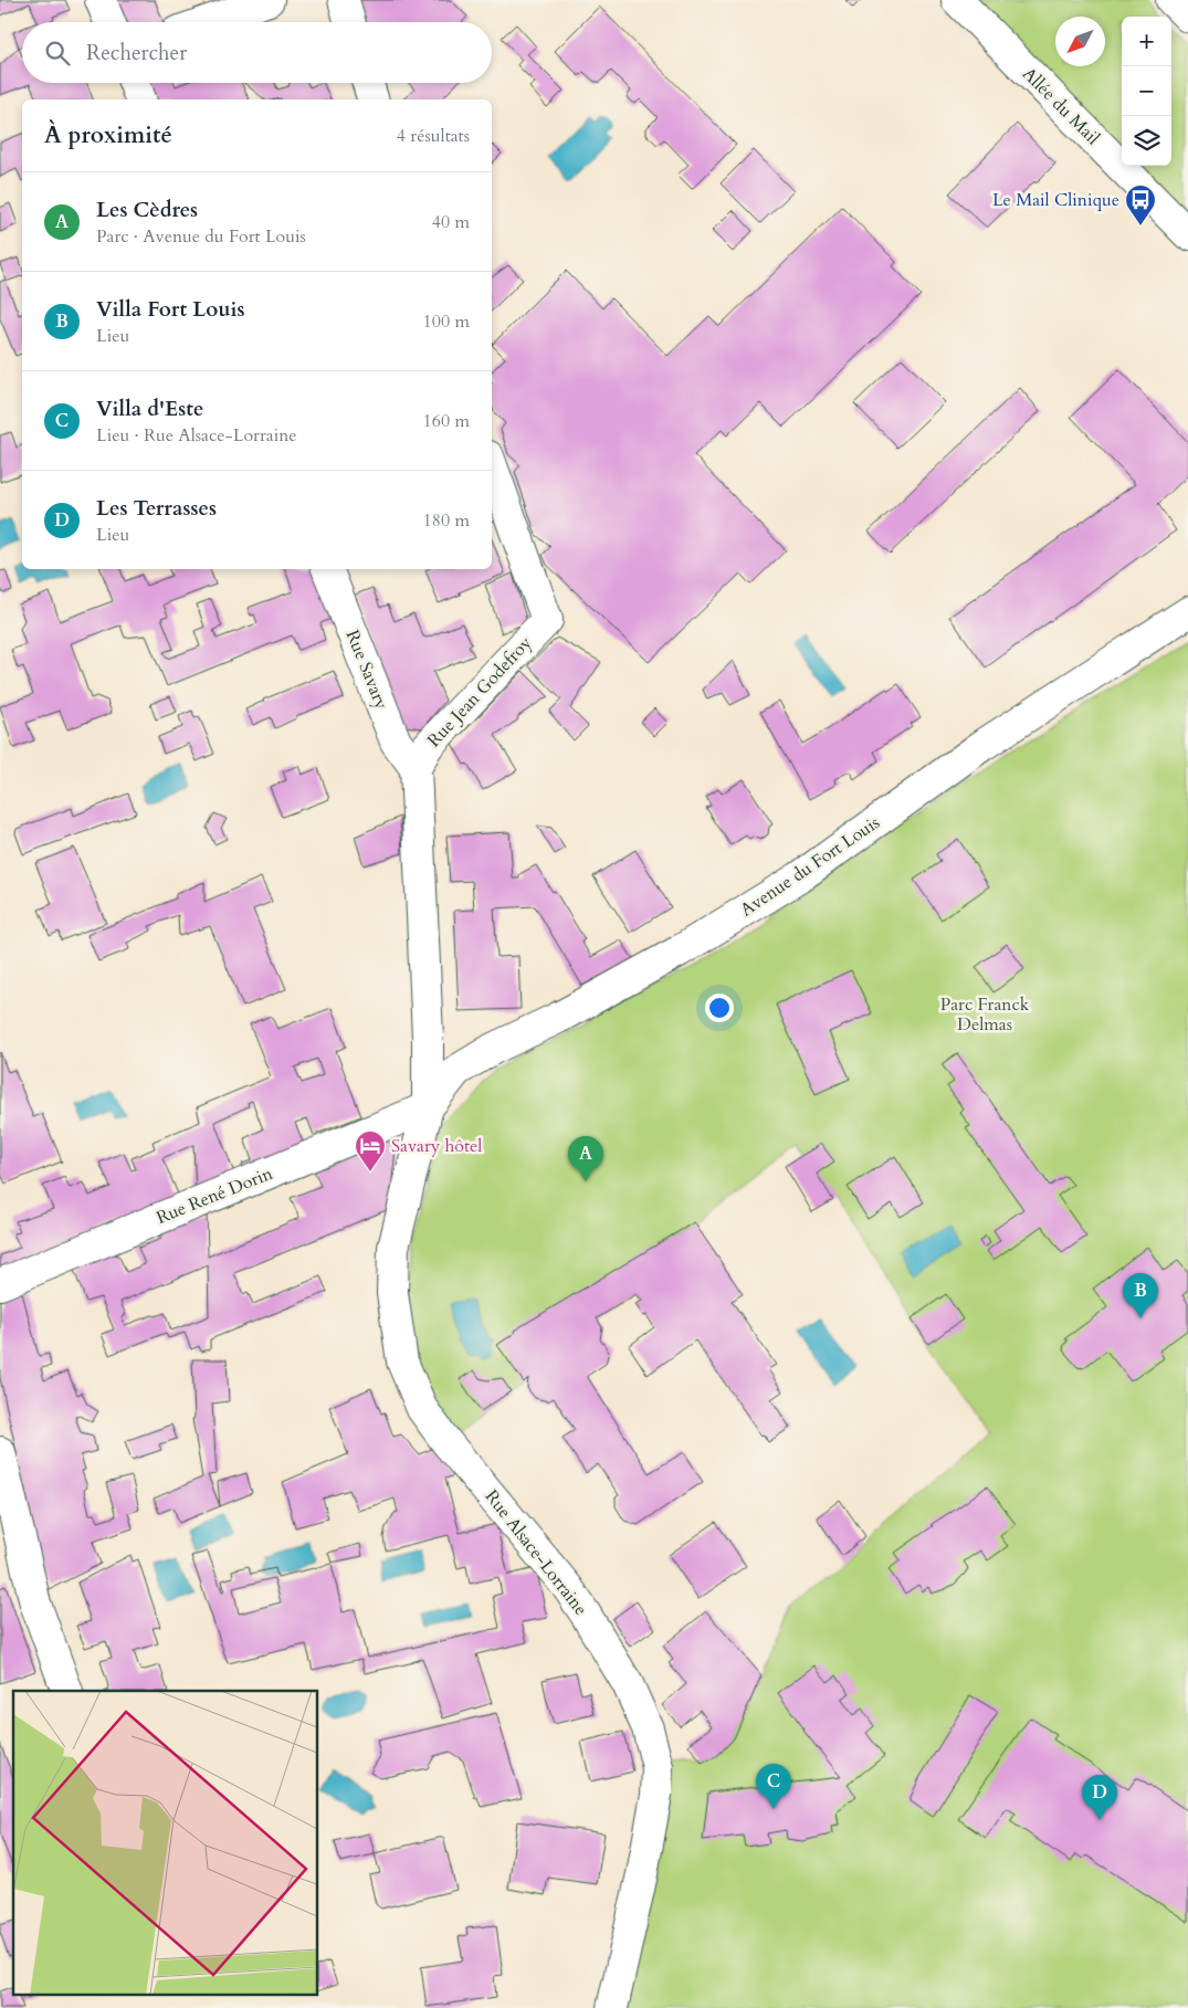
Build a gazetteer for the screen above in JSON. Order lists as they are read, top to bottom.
{
  "streets": {
    "street": [
      "Allée du Mail",
      "Rue Savary",
      "Rue Jean Godefroy",
      "Avenue du Fort Louis",
      "Rue René Dorin",
      "Rue Alsace-Lorraine"
    ]
  },
  "crossings": [
    ["Rue Savary", "Rue Jean Godefroy"],
    ["Avenue du Fort Louis", "Rue René Dorin"],
    ["Avenue du Fort Louis", "Rue Alsace-Lorraine"],
    ["Rue René Dorin", "Rue Alsace-Lorraine"]
  ],
  "parks": ["Parc Franck Delmas"],
  "places": {
    "bus stop": ["Le Mail Clinique"],
    "hotel": ["Savary hôtel"]
  },
  "north": "bottom left",
  "page": {
    "map_buttons": ["+", "−"],
    "search": "Rechercher",
    "heading": ["À proximité", "4 résultats"],
    "list": [
      {
        "mark": "A",
        "name": "Les Cèdres",
        "note": "Parc · Avenue du Fort Louis",
        "value": "40 m"
      },
      {
        "mark": "B",
        "name": "Villa Fort Louis",
        "note": "Lieu",
        "value": "100 m"
      },
      {
        "mark": "C",
        "name": "Villa d'Este",
        "note": "Lieu · Rue Alsace-Lorraine",
        "value": "160 m"
      },
      {
        "mark": "D",
        "name": "Les Terrasses",
        "note": "Lieu",
        "value": "180 m"
      }
    ],
    "pins": [
      "A",
      "B",
      "C",
      "D"
    ]
  }
}
